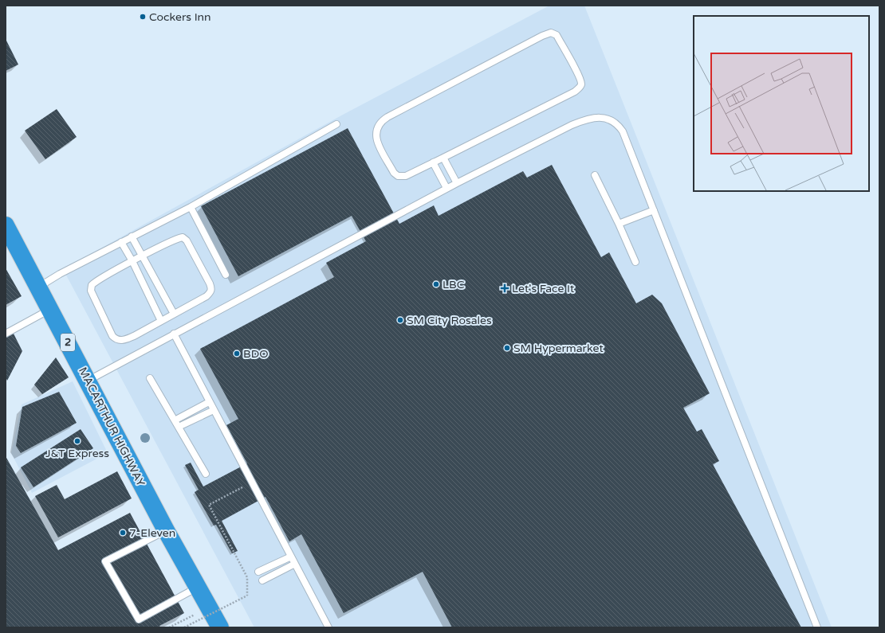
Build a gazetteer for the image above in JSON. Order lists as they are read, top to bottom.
{
  "streets": {
    "highway": ["2", "MACARTHUR HIGHWAY"]
  },
  "places": {
    "other": [
      "Cockers Inn",
      "LBC",
      "SM City Rosales",
      "SM Hypermarket",
      "BDO",
      "J&T Express",
      "7-Eleven"
    ],
    "health": ["Let's Face It"]
  }
}
